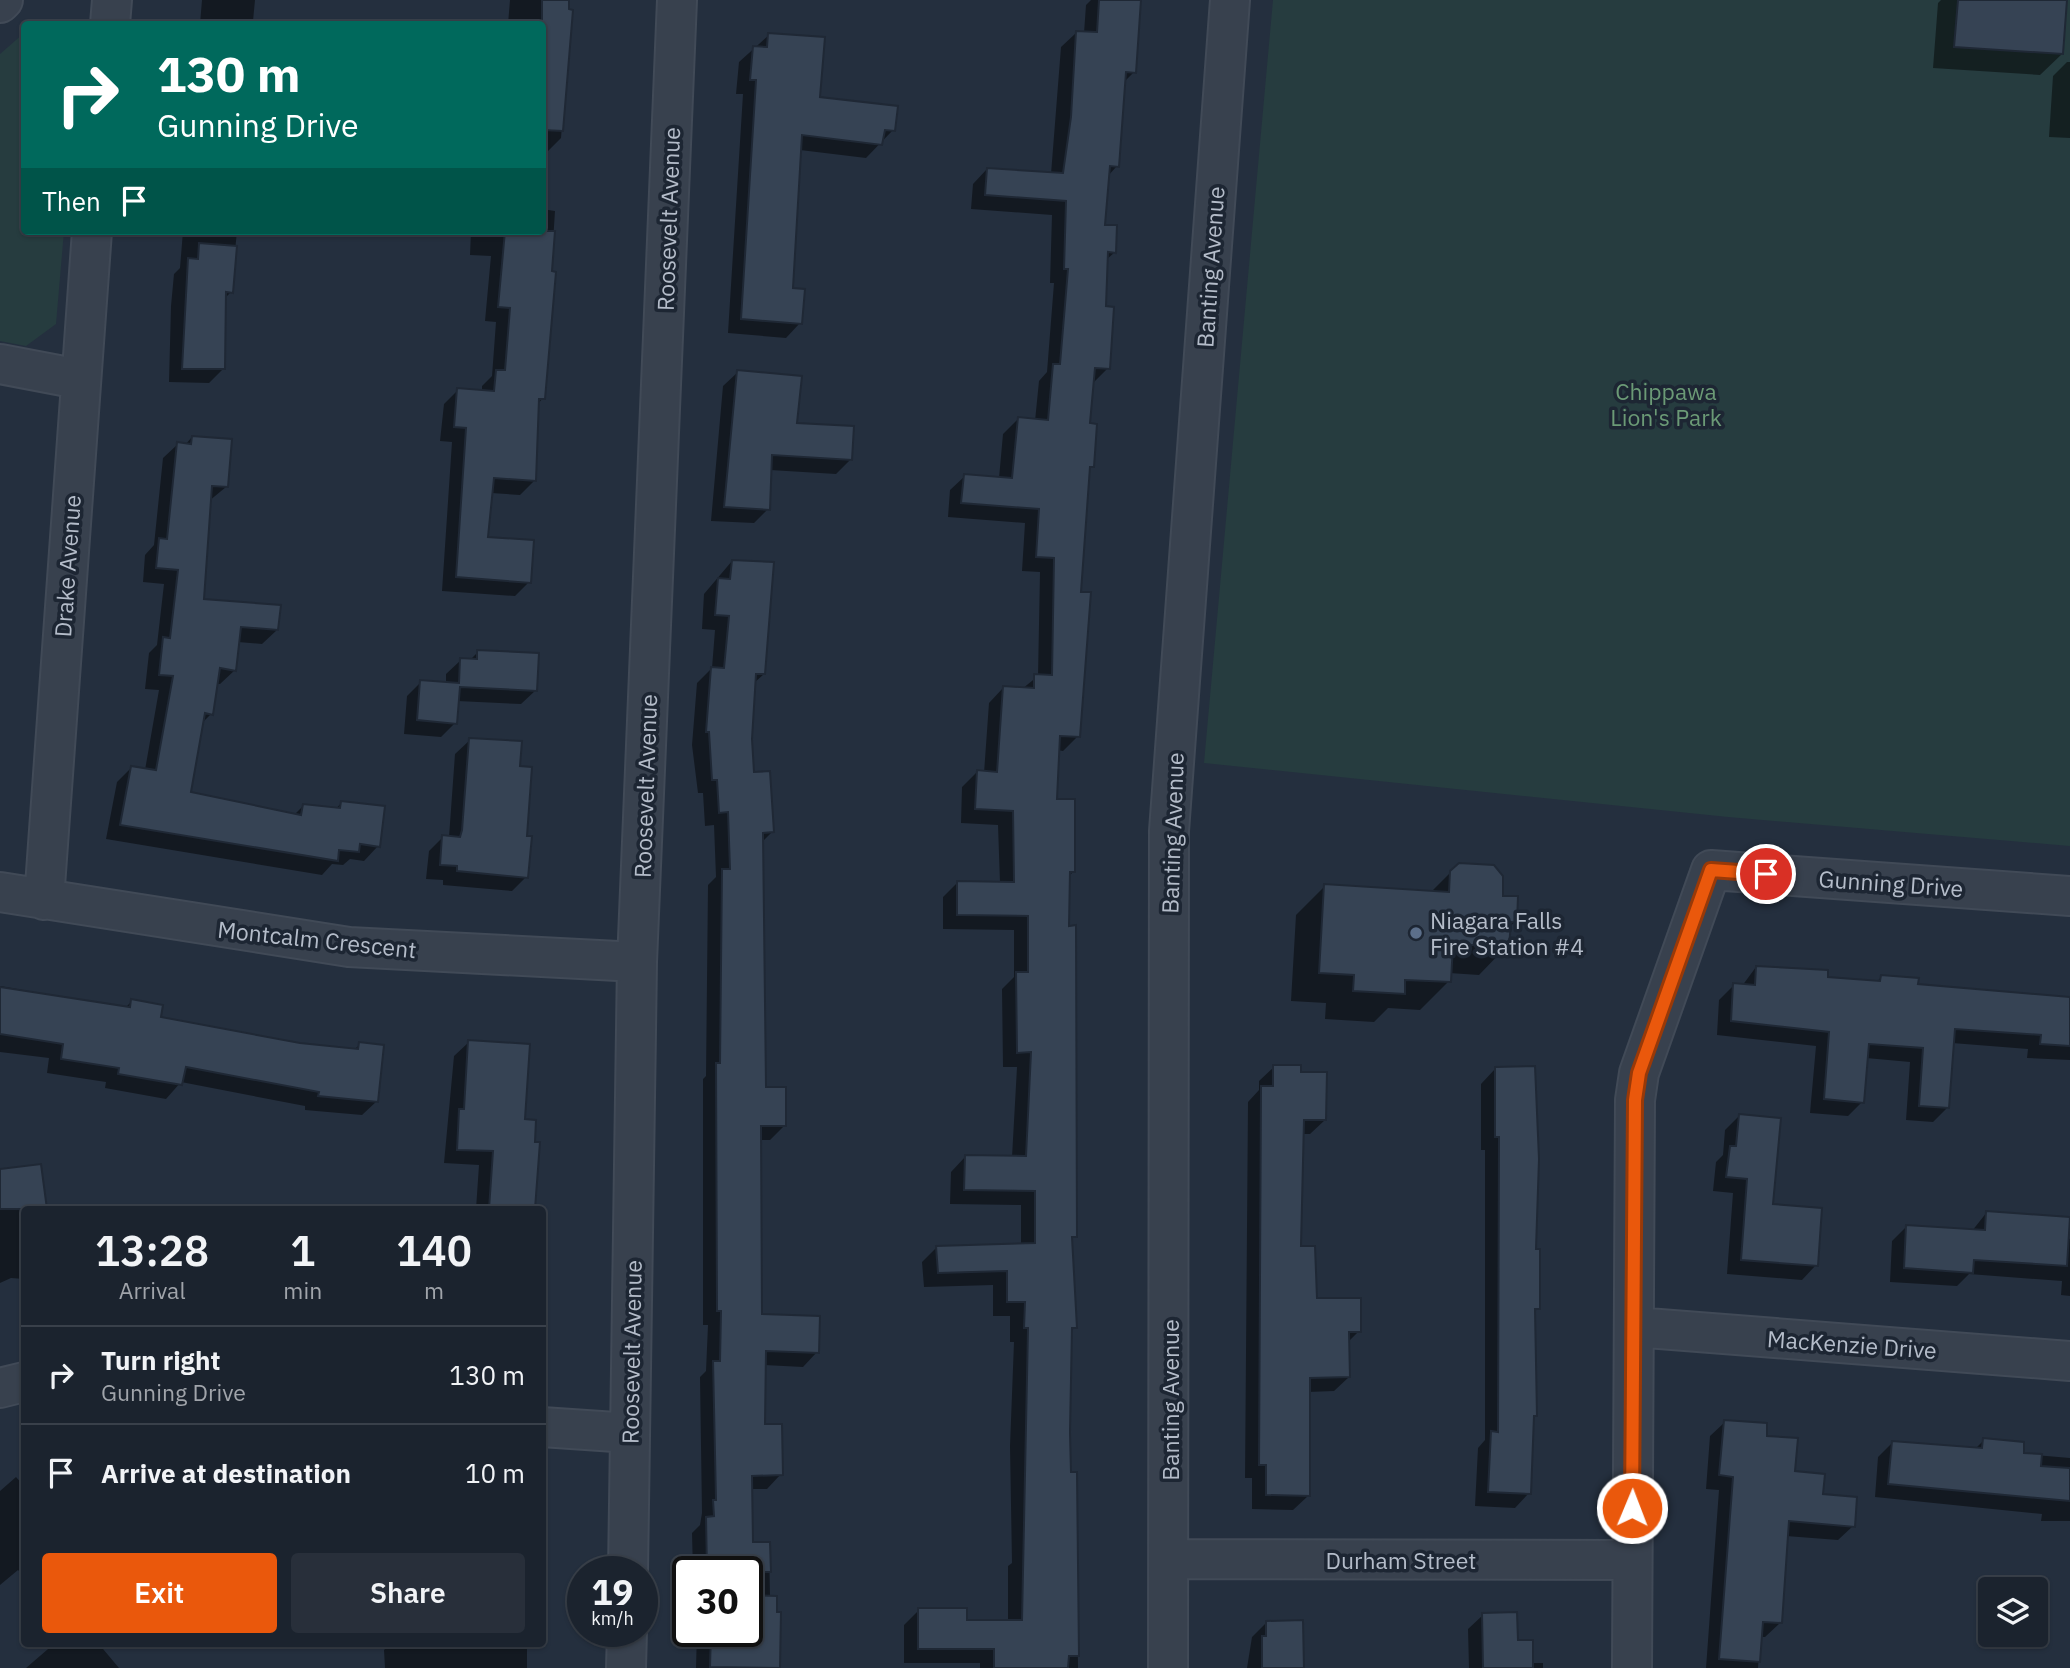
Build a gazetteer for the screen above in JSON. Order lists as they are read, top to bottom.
{
  "streets": {
    "street": [
      "Roosevelt Avenue",
      "Banting Avenue",
      "Drake Avenue",
      "Gunning Drive",
      "Montcalm Crescent",
      "MacKenzie Drive",
      "Durham Street"
    ]
  },
  "crossings": [
    ["Roosevelt Avenue", "Montcalm Crescent"],
    ["Banting Avenue", "Durham Street"],
    ["Drake Avenue", "Montcalm Crescent"],
    ["Gunning Drive", "MacKenzie Drive"]
  ],
  "parks": ["Chippawa Lion's Park"],
  "places": ["Niagara Falls Fire Station #4"],
  "page": {
    "turn": ["130 m", "Gunning Drive"],
    "then": "Then",
    "eta": [
      "13:28",
      "Arrival",
      "1",
      "min",
      "140",
      "m"
    ],
    "list": [
      {
        "name": "Turn right",
        "note": "Gunning Drive",
        "value": "130 m"
      },
      {
        "name": "Arrive at destination",
        "value": "10 m"
      }
    ],
    "buttons": ["Exit", "Share"],
    "speed": "19 km/h",
    "limit": "30"
  }
}
